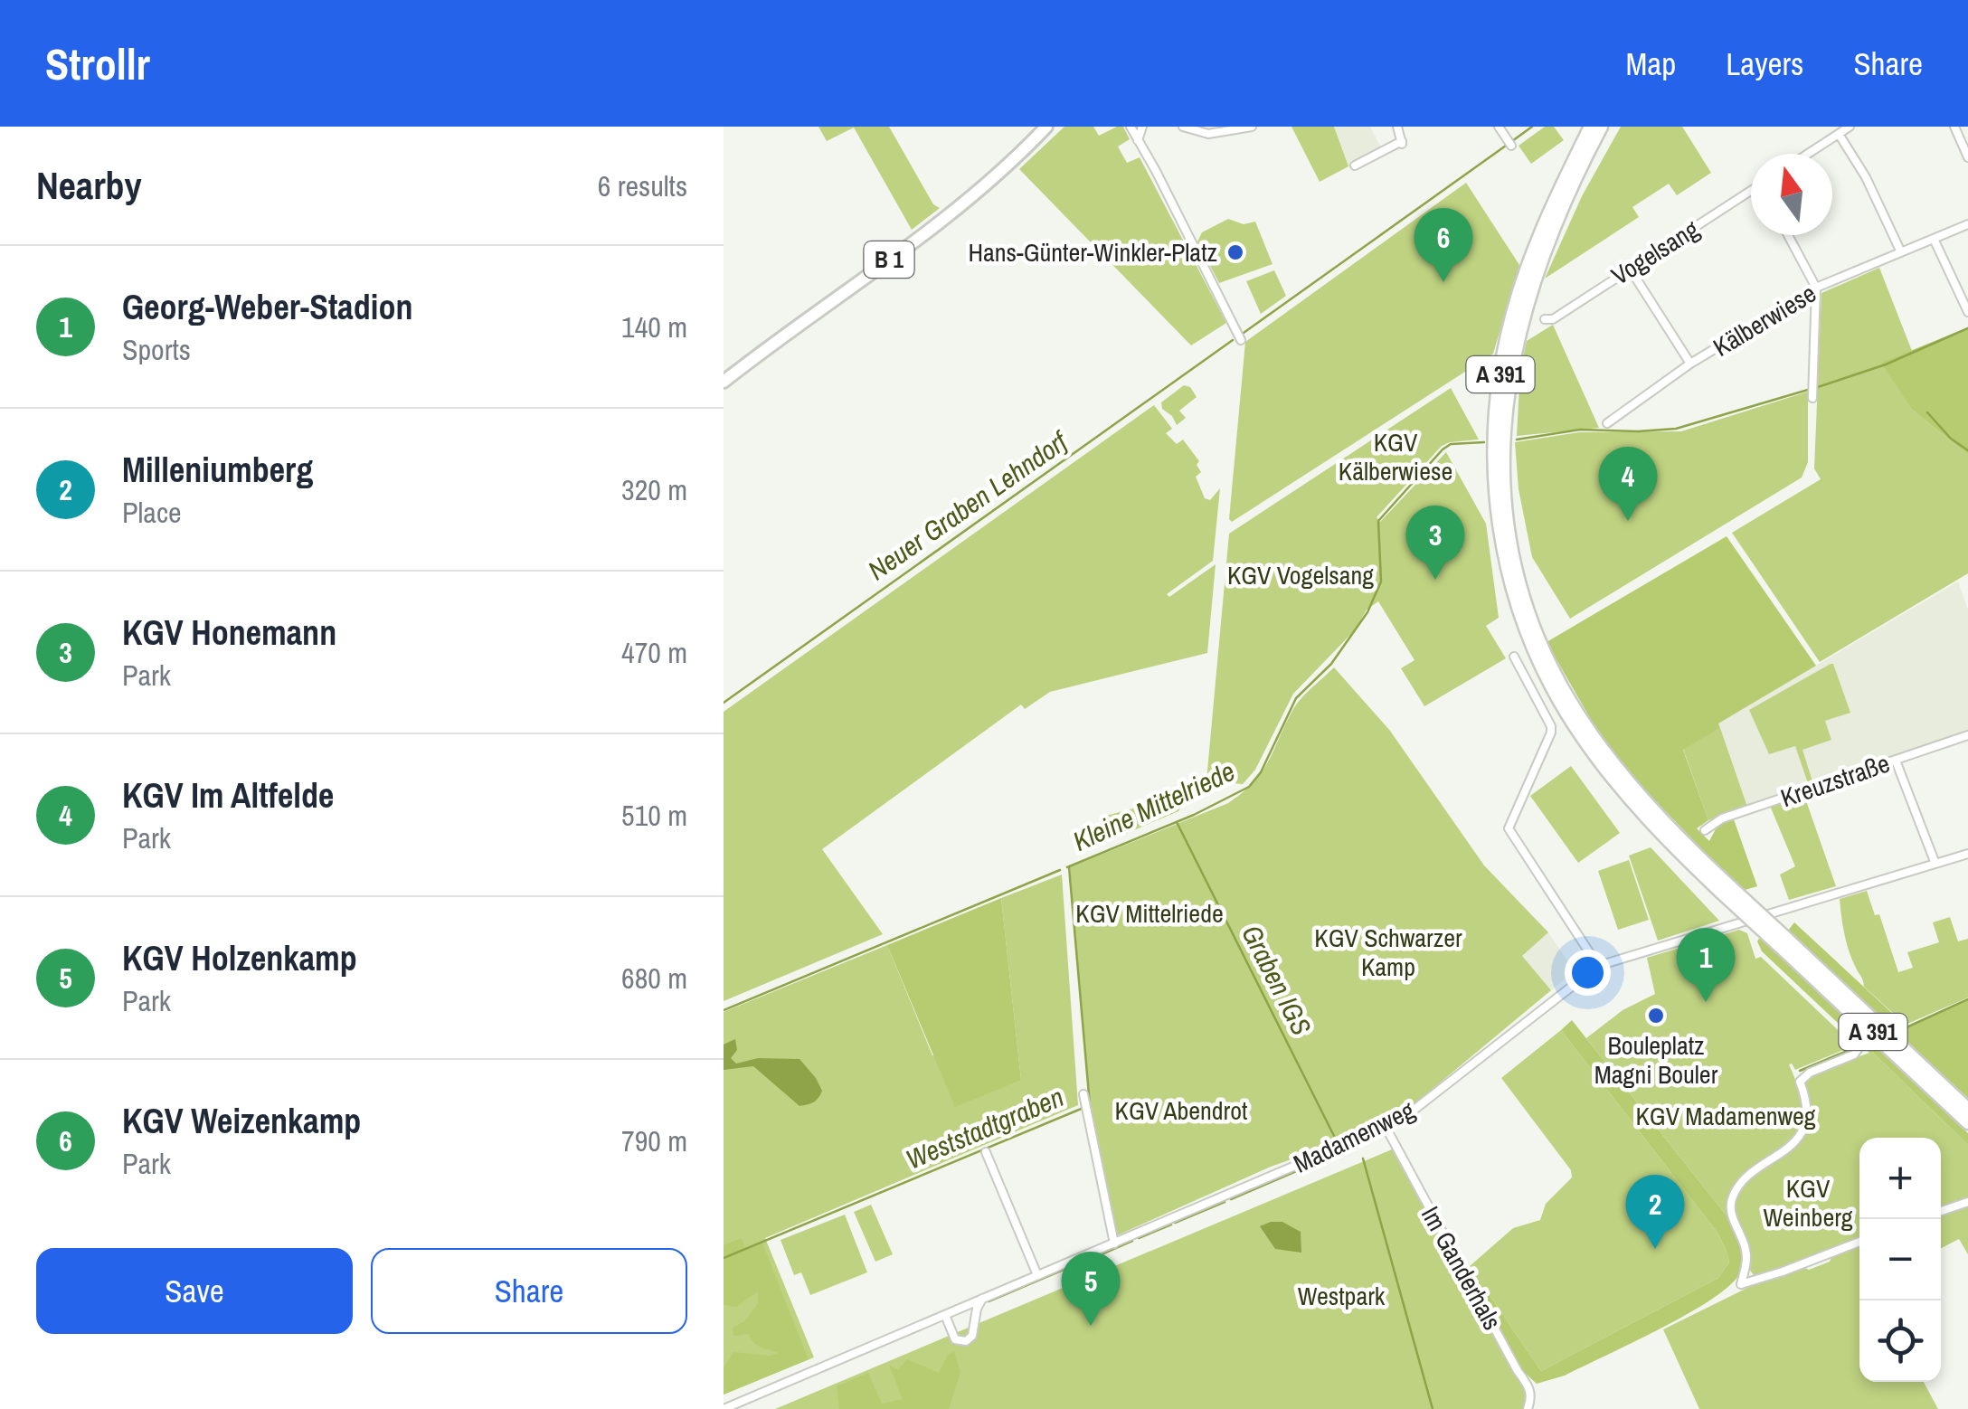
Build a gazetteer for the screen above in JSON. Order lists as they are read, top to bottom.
{
  "streets": {
    "highway": ["A 391"],
    "main road": ["B 1"],
    "street": [
      "Vogelsang",
      "Kälberwiese",
      "Kreuzstraße",
      "Madamenweg",
      "Im Ganderhals"
    ]
  },
  "crossings": [
    ["Madamenweg", "Im Ganderhals"]
  ],
  "water": [
    "Neuer Graben Lehndorf",
    "Kleine Mittelriede",
    "Graben IGS",
    "Weststadtgraben"
  ],
  "parks": [
    "KGV Kälberwiese",
    "KGV Vogelsang",
    "KGV Mittelriede",
    "KGV Schwarzer Kamp",
    "KGV Abendrot",
    "KGV Madamenweg",
    "KGV Weinberg",
    "Westpark"
  ],
  "places": ["Hans-Günter-Winkler-Platz", "Bouleplatz Magni Bouler"],
  "north": "top",
  "page": {
    "header": "Strollr",
    "nav": ["Map", "Layers", "Share"],
    "heading": ["Nearby", "6 results"],
    "pins": [
      "6",
      "4",
      "3",
      "1",
      "2",
      "5"
    ],
    "list": [
      {
        "mark": "1",
        "name": "Georg-Weber-Stadion",
        "note": "Sports",
        "value": "140 m"
      },
      {
        "mark": "2",
        "name": "Milleniumberg",
        "note": "Place",
        "value": "320 m"
      },
      {
        "mark": "3",
        "name": "KGV Honemann",
        "note": "Park",
        "value": "470 m"
      },
      {
        "mark": "4",
        "name": "KGV Im Altfelde",
        "note": "Park",
        "value": "510 m"
      },
      {
        "mark": "5",
        "name": "KGV Holzenkamp",
        "note": "Park",
        "value": "680 m"
      },
      {
        "mark": "6",
        "name": "KGV Weizenkamp",
        "note": "Park",
        "value": "790 m"
      }
    ],
    "map_buttons": ["+", "−"],
    "buttons": ["Save", "Share"]
  }
}
